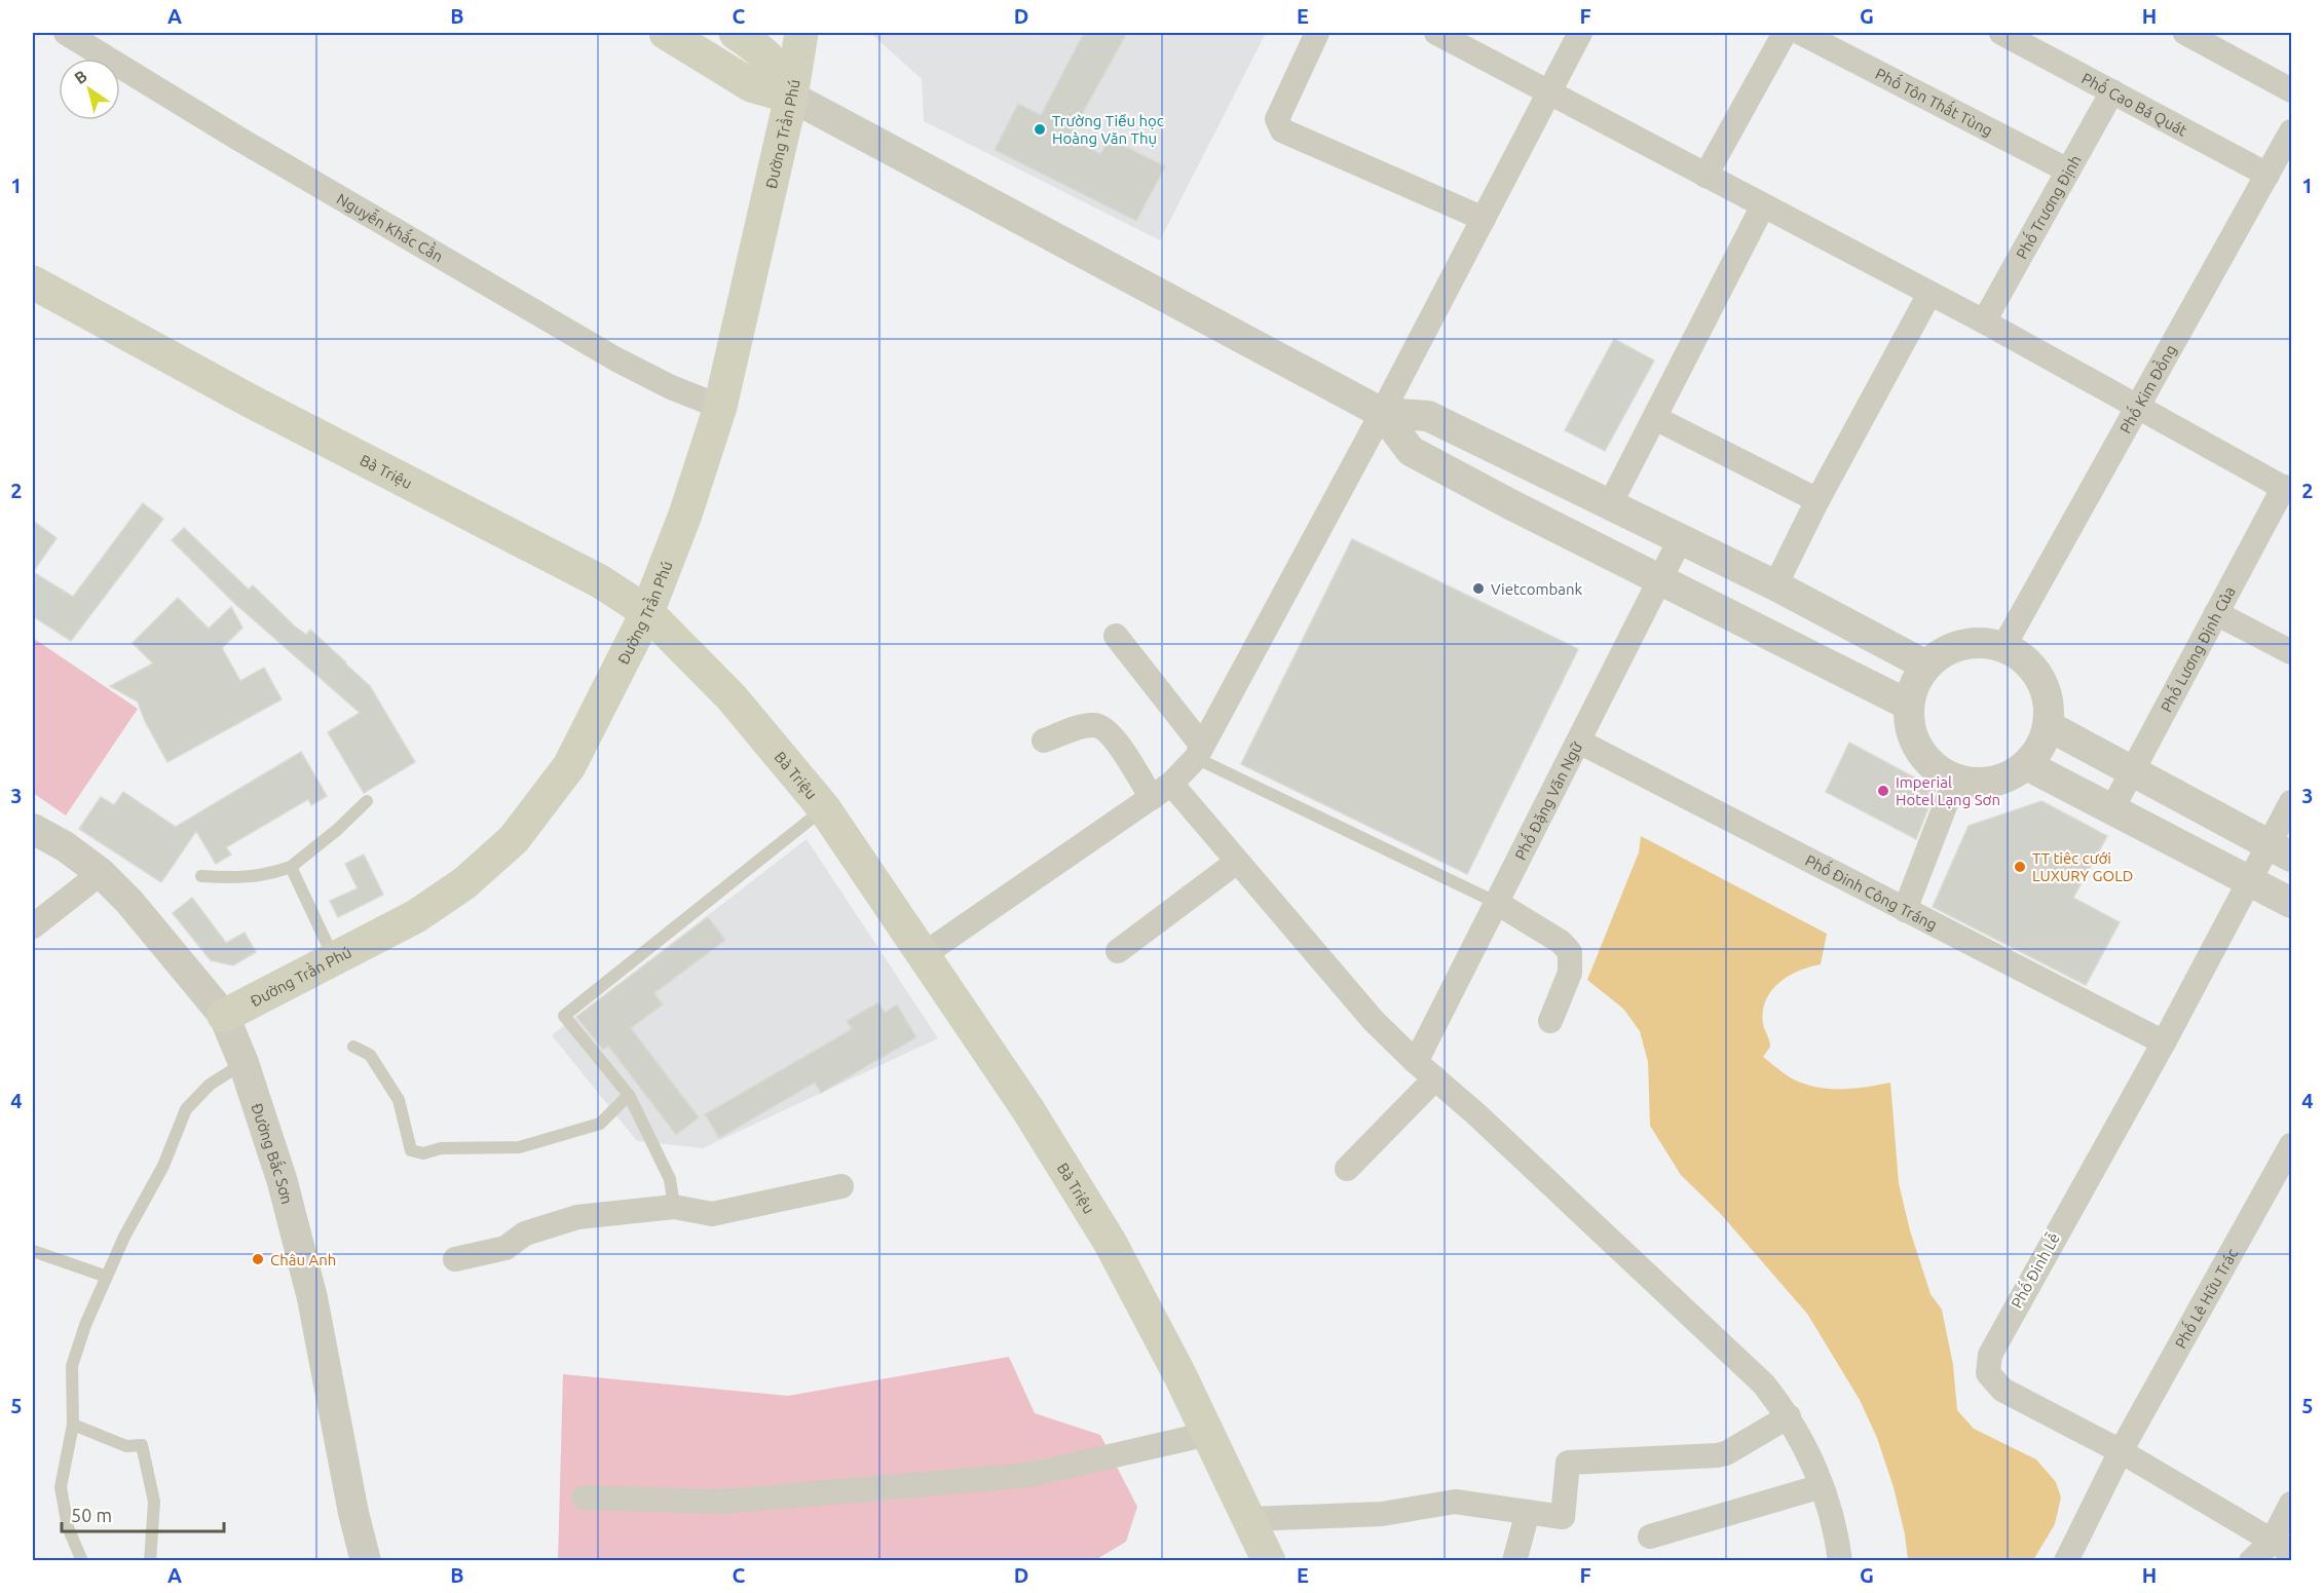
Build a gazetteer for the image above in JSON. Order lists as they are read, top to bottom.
{
  "streets": {
    "main road": ["Đường Trần Phú", "Bà Triệu"],
    "street": [
      "Phố Tôn Thất Tùng",
      "Phố Cao Bá Quát",
      "Phố Trương Định",
      "Nguyễn Khắc Cần",
      "Phố Kim Đồng",
      "Phố Lương Định Của",
      "Phố Đặng Văn Ngữ",
      "Phố Đinh Công Tráng",
      "Đường Bắc Sơn",
      "Phố Đinh Lễ",
      "Phố Lê Hữu Trác"
    ]
  },
  "crossings": [
    ["Phố Tôn Thất Tùng", "Phố Trương Định"],
    ["Phố Cao Bá Quát", "Phố Trương Định"],
    ["Phố Cao Bá Quát", "Phố Kim Đồng"],
    ["Đường Trần Phú", "Nguyễn Khắc Cần"],
    ["Đường Trần Phú", "Bà Triệu"],
    ["Đường Trần Phú", "Đường Bắc Sơn"],
    ["Phố Đặng Văn Ngữ", "Phố Đinh Công Tráng"],
    ["Phố Đinh Công Tráng", "Phố Đinh Lễ"],
    ["Phố Đinh Lễ", "Phố Lê Hữu Trác"]
  ],
  "places": [
    "Trường Tiểu học Hoàng Văn Thụ",
    "Vietcombank",
    "Imperial Hotel Lạng Sơn",
    "TT tiêc cưới LUXURY GOLD",
    "Châu Anh"
  ],
  "scale_bar": "50 m",
  "north": "top left",
  "grid": {
    "columns": [
      "A",
      "B",
      "C",
      "D",
      "E",
      "F",
      "G",
      "H"
    ],
    "rows": [
      "1",
      "2",
      "3",
      "4",
      "5"
    ]
  }
}
